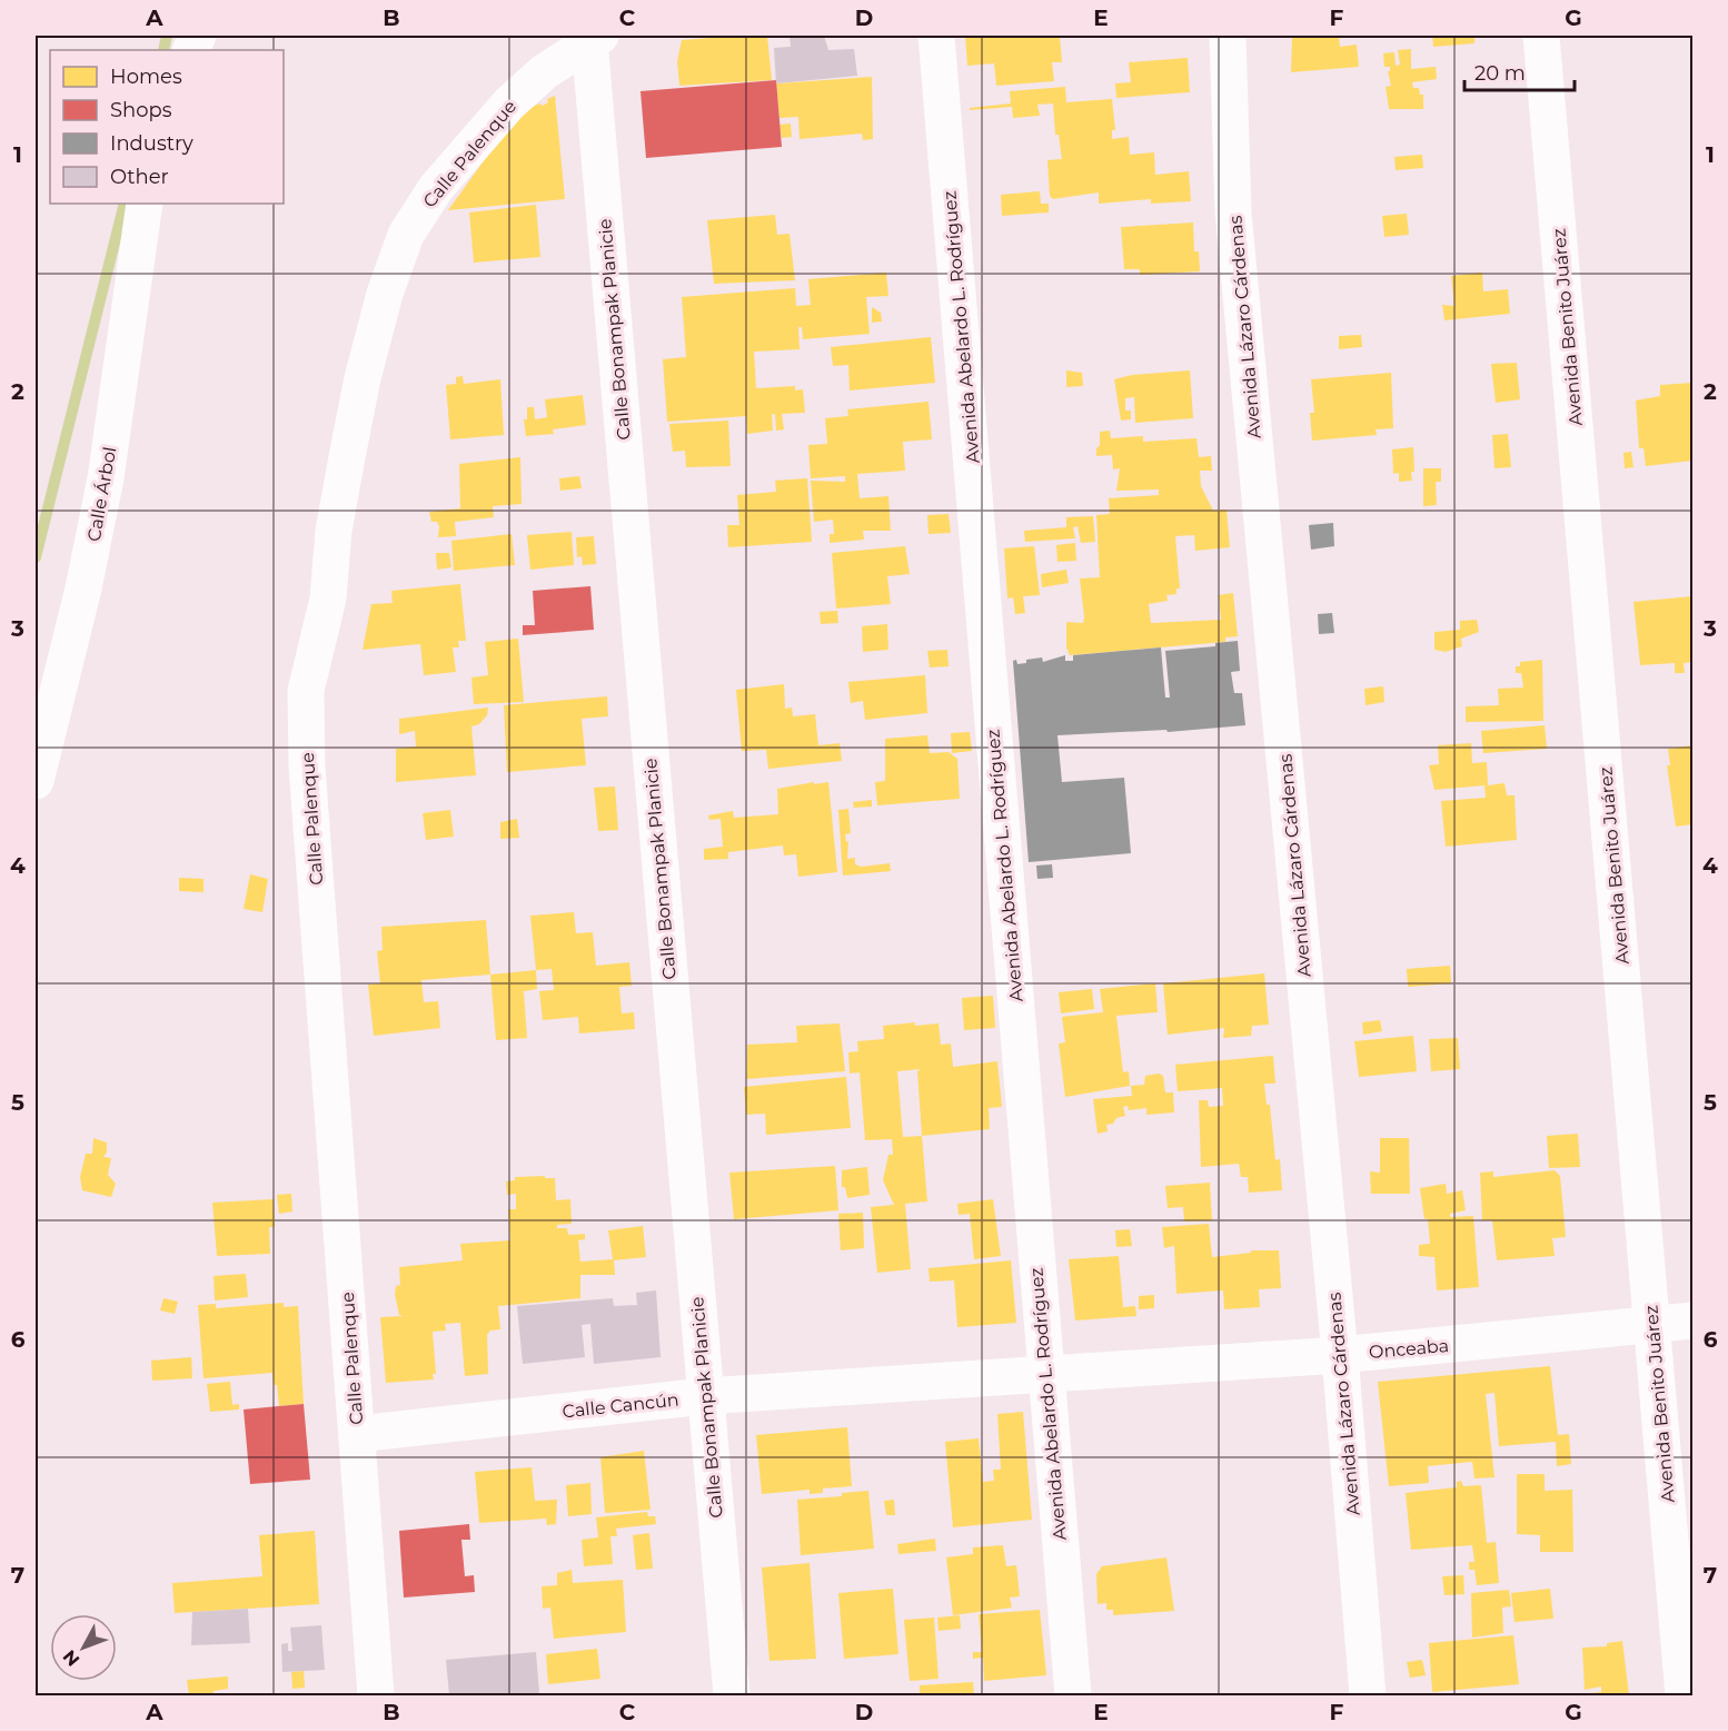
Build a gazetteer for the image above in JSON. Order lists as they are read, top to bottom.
{
  "streets": {
    "street": [
      "Calle Palenque",
      "Avenida Abelardo L. Rodríguez",
      "Avenida Lázaro Cárdenas",
      "Avenida Benito Juárez",
      "Calle Bonampak Planicie",
      "Calle Árbol",
      "Onceaba",
      "Calle Cancún"
    ]
  },
  "crossings": [
    ["Calle Palenque", "Calle Bonampak Planicie"],
    ["Calle Palenque", "Calle Cancún"],
    ["Avenida Abelardo L. Rodríguez", "Onceaba"],
    ["Avenida Abelardo L. Rodríguez", "Calle Cancún"],
    ["Avenida Lázaro Cárdenas", "Onceaba"],
    ["Avenida Benito Juárez", "Onceaba"],
    ["Calle Bonampak Planicie", "Calle Cancún"],
    ["Onceaba", "Calle Cancún"]
  ],
  "legend": [
    "Homes",
    "Shops",
    "Industry",
    "Other"
  ],
  "scale_bar": "20 m",
  "north": "bottom left",
  "grid": {
    "columns": [
      "A",
      "B",
      "C",
      "D",
      "E",
      "F",
      "G"
    ],
    "rows": [
      "1",
      "2",
      "3",
      "4",
      "5",
      "6",
      "7"
    ]
  }
}
